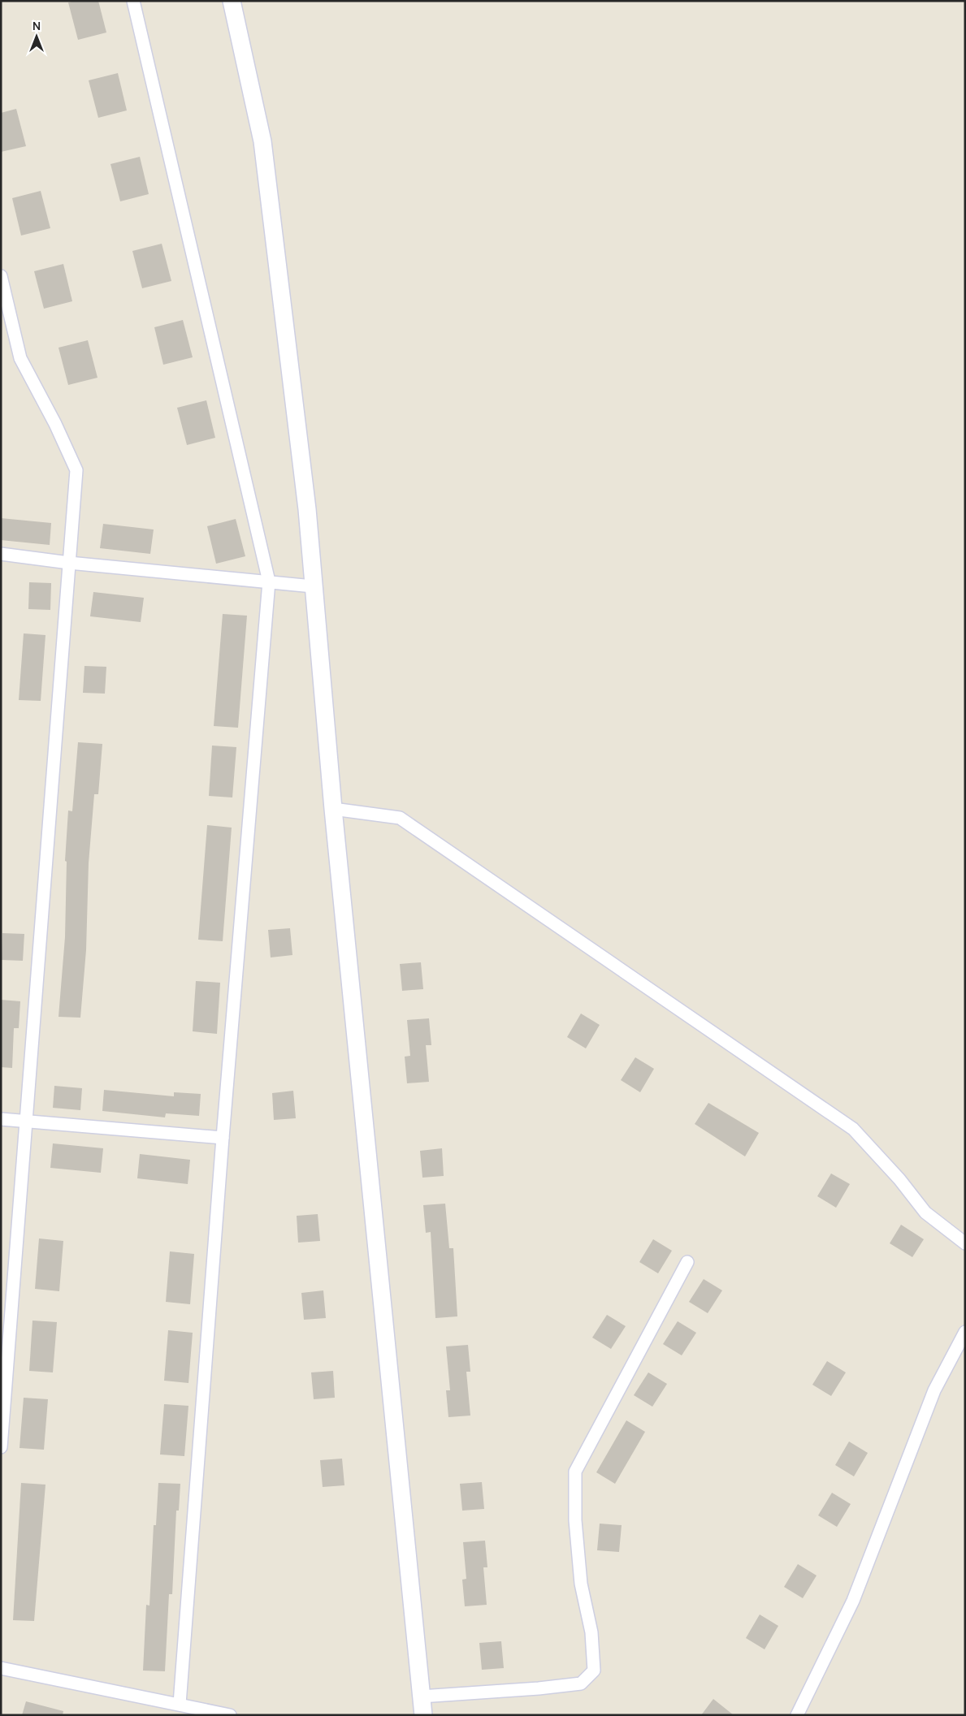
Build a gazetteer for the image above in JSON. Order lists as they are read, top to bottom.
{
  "north": "top"
}
